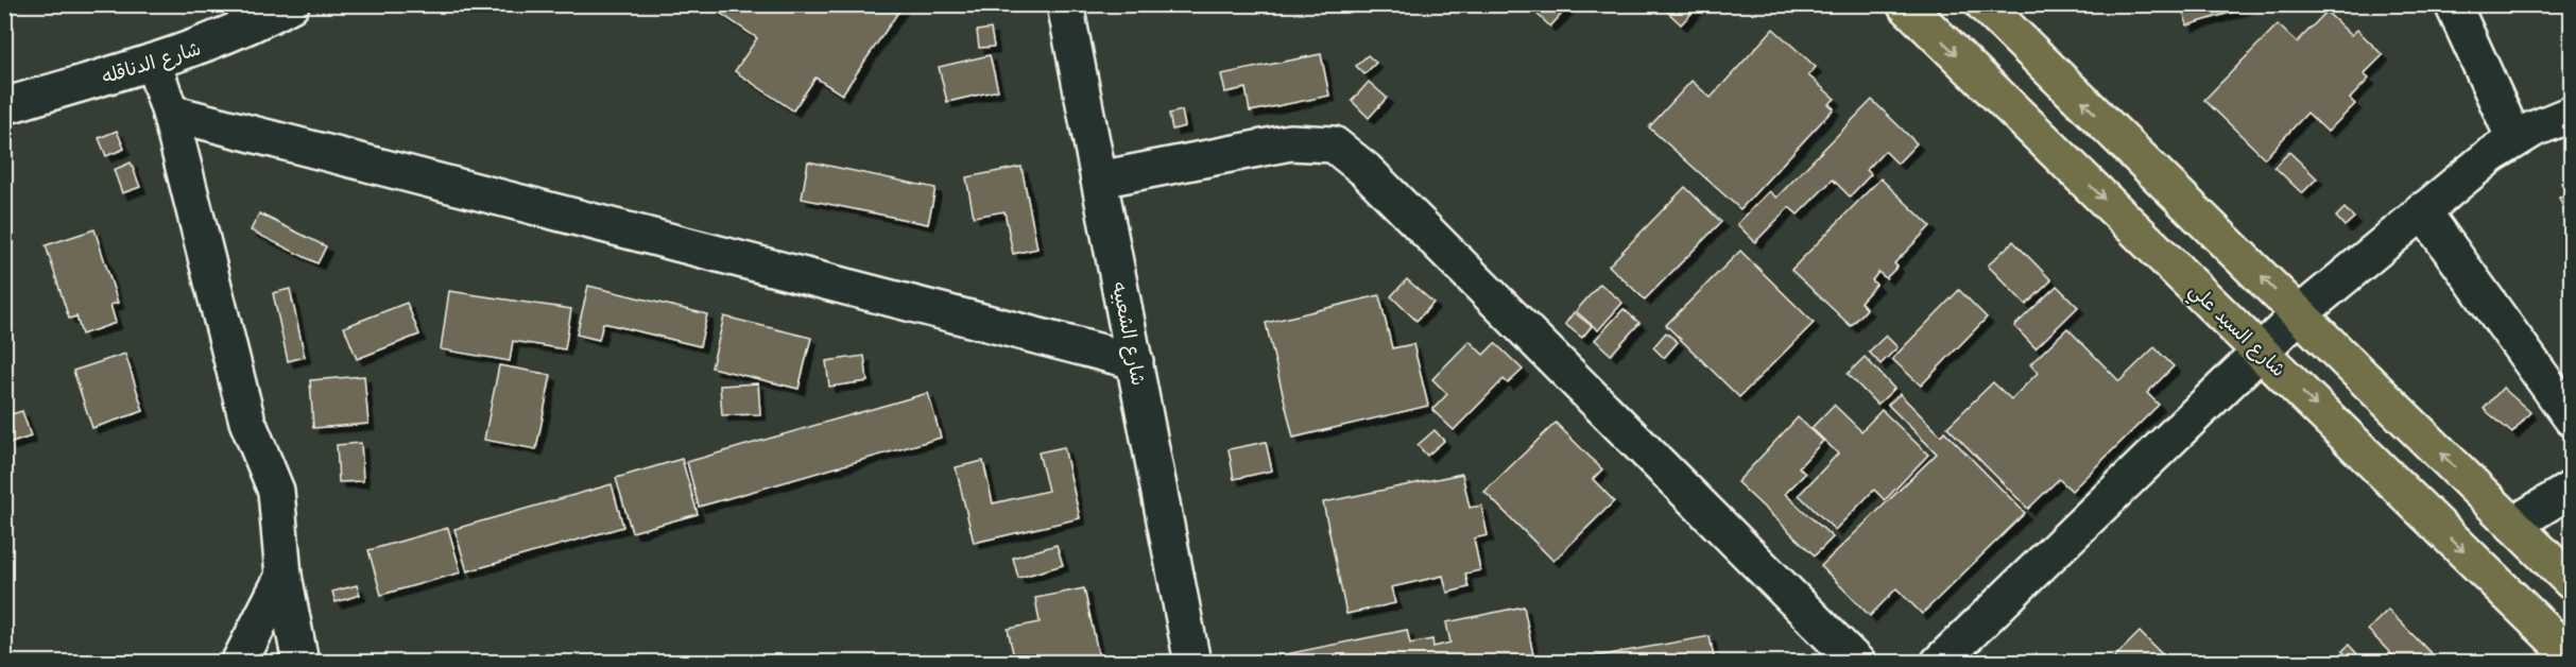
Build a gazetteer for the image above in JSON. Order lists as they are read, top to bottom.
{
  "streets": {
    "main road": ["شارع السيد علي"],
    "street": ["شارع الدناقله", "شارع الشعبيه"]
  }
}
